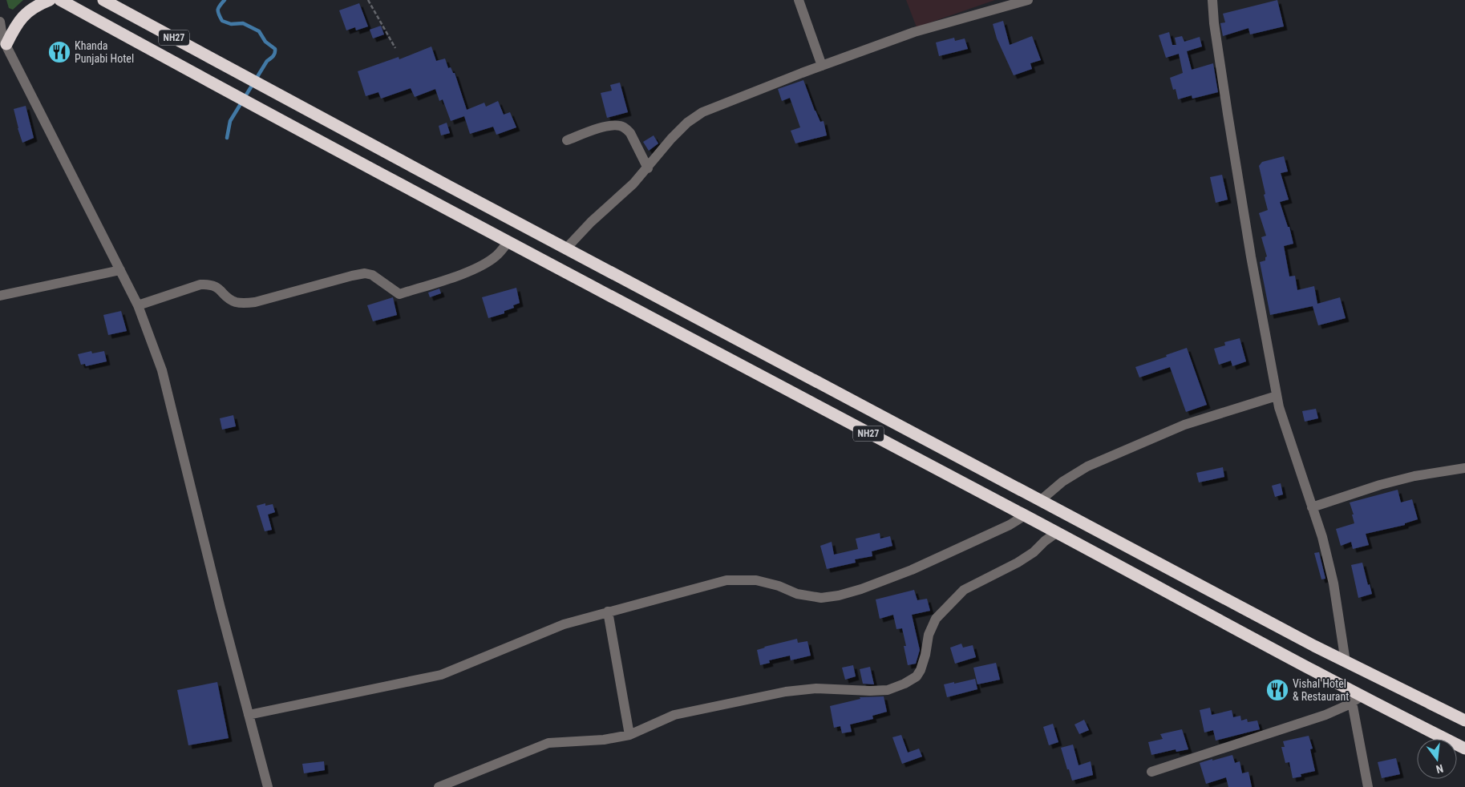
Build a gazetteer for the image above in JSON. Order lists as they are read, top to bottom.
{
  "streets": {
    "highway": ["NH27"]
  },
  "places": {
    "restaurant": ["Khanda Punjabi Hotel", "Vishal Hotel & Restaurant"]
  },
  "north": "bottom"
}
